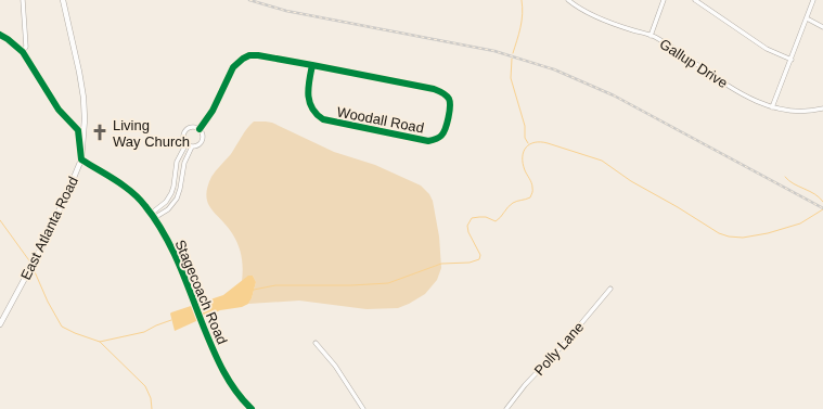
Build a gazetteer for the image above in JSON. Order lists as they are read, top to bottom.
{
  "streets": {
    "street": [
      "Gallup Drive",
      "Woodall Road",
      "East Atlanta Road",
      "Stagecoach Road",
      "Polly Lane"
    ]
  },
  "crossings": [
    ["Woodall Road", "Stagecoach Road"],
    ["East Atlanta Road", "Stagecoach Road"]
  ],
  "places": {
    "church": ["Living Way Church"]
  }
}
